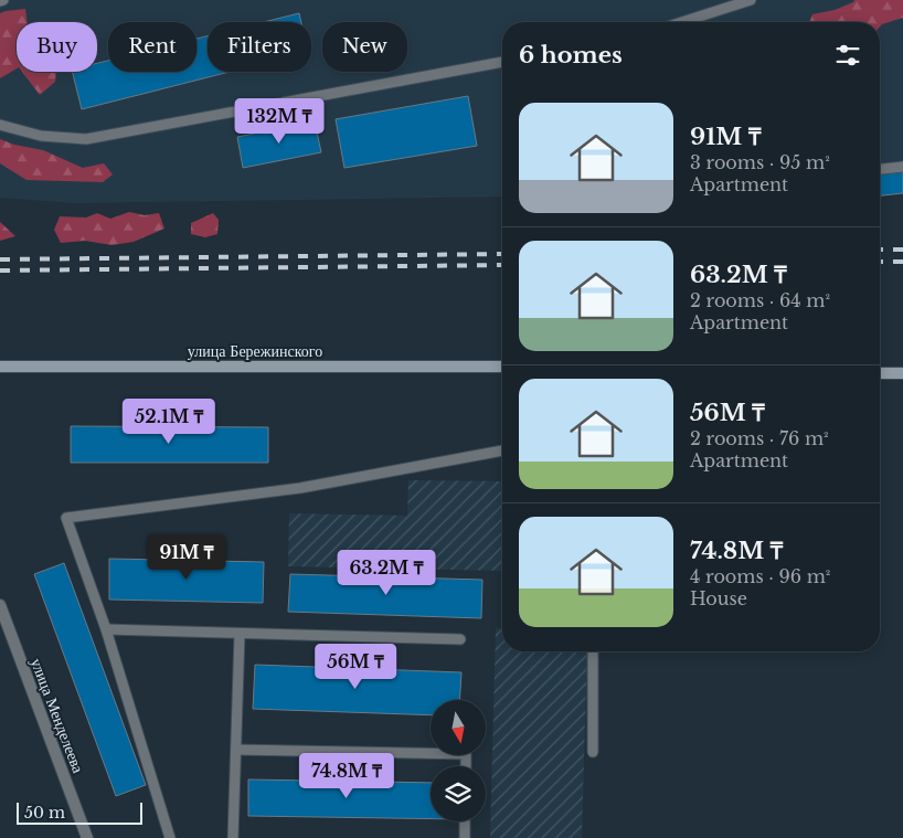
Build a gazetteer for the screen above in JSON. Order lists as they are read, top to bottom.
{
  "streets": {
    "main road": ["улица Бережинского"],
    "street": ["улица Менделеева"]
  },
  "scale_bar": "50 m",
  "north": "bottom",
  "page": {
    "chip": [
      "Buy",
      "Rent",
      "Filters",
      "New"
    ],
    "heading": "6 homes",
    "list": [
      {
        "name": "91M ₸",
        "note": "3 rooms · 95 m² · Apartment"
      },
      {
        "name": "63.2M ₸",
        "note": "2 rooms · 64 m² · Apartment"
      },
      {
        "name": "56M ₸",
        "note": "2 rooms · 76 m² · Apartment"
      },
      {
        "name": "74.8M ₸",
        "note": "4 rooms · 96 m² · House"
      }
    ],
    "price": [
      "132M ₸",
      "52.1M ₸",
      "91M ₸",
      "63.2M ₸",
      "56M ₸",
      "74.8M ₸"
    ],
    "scale": "50 m"
  }
}
